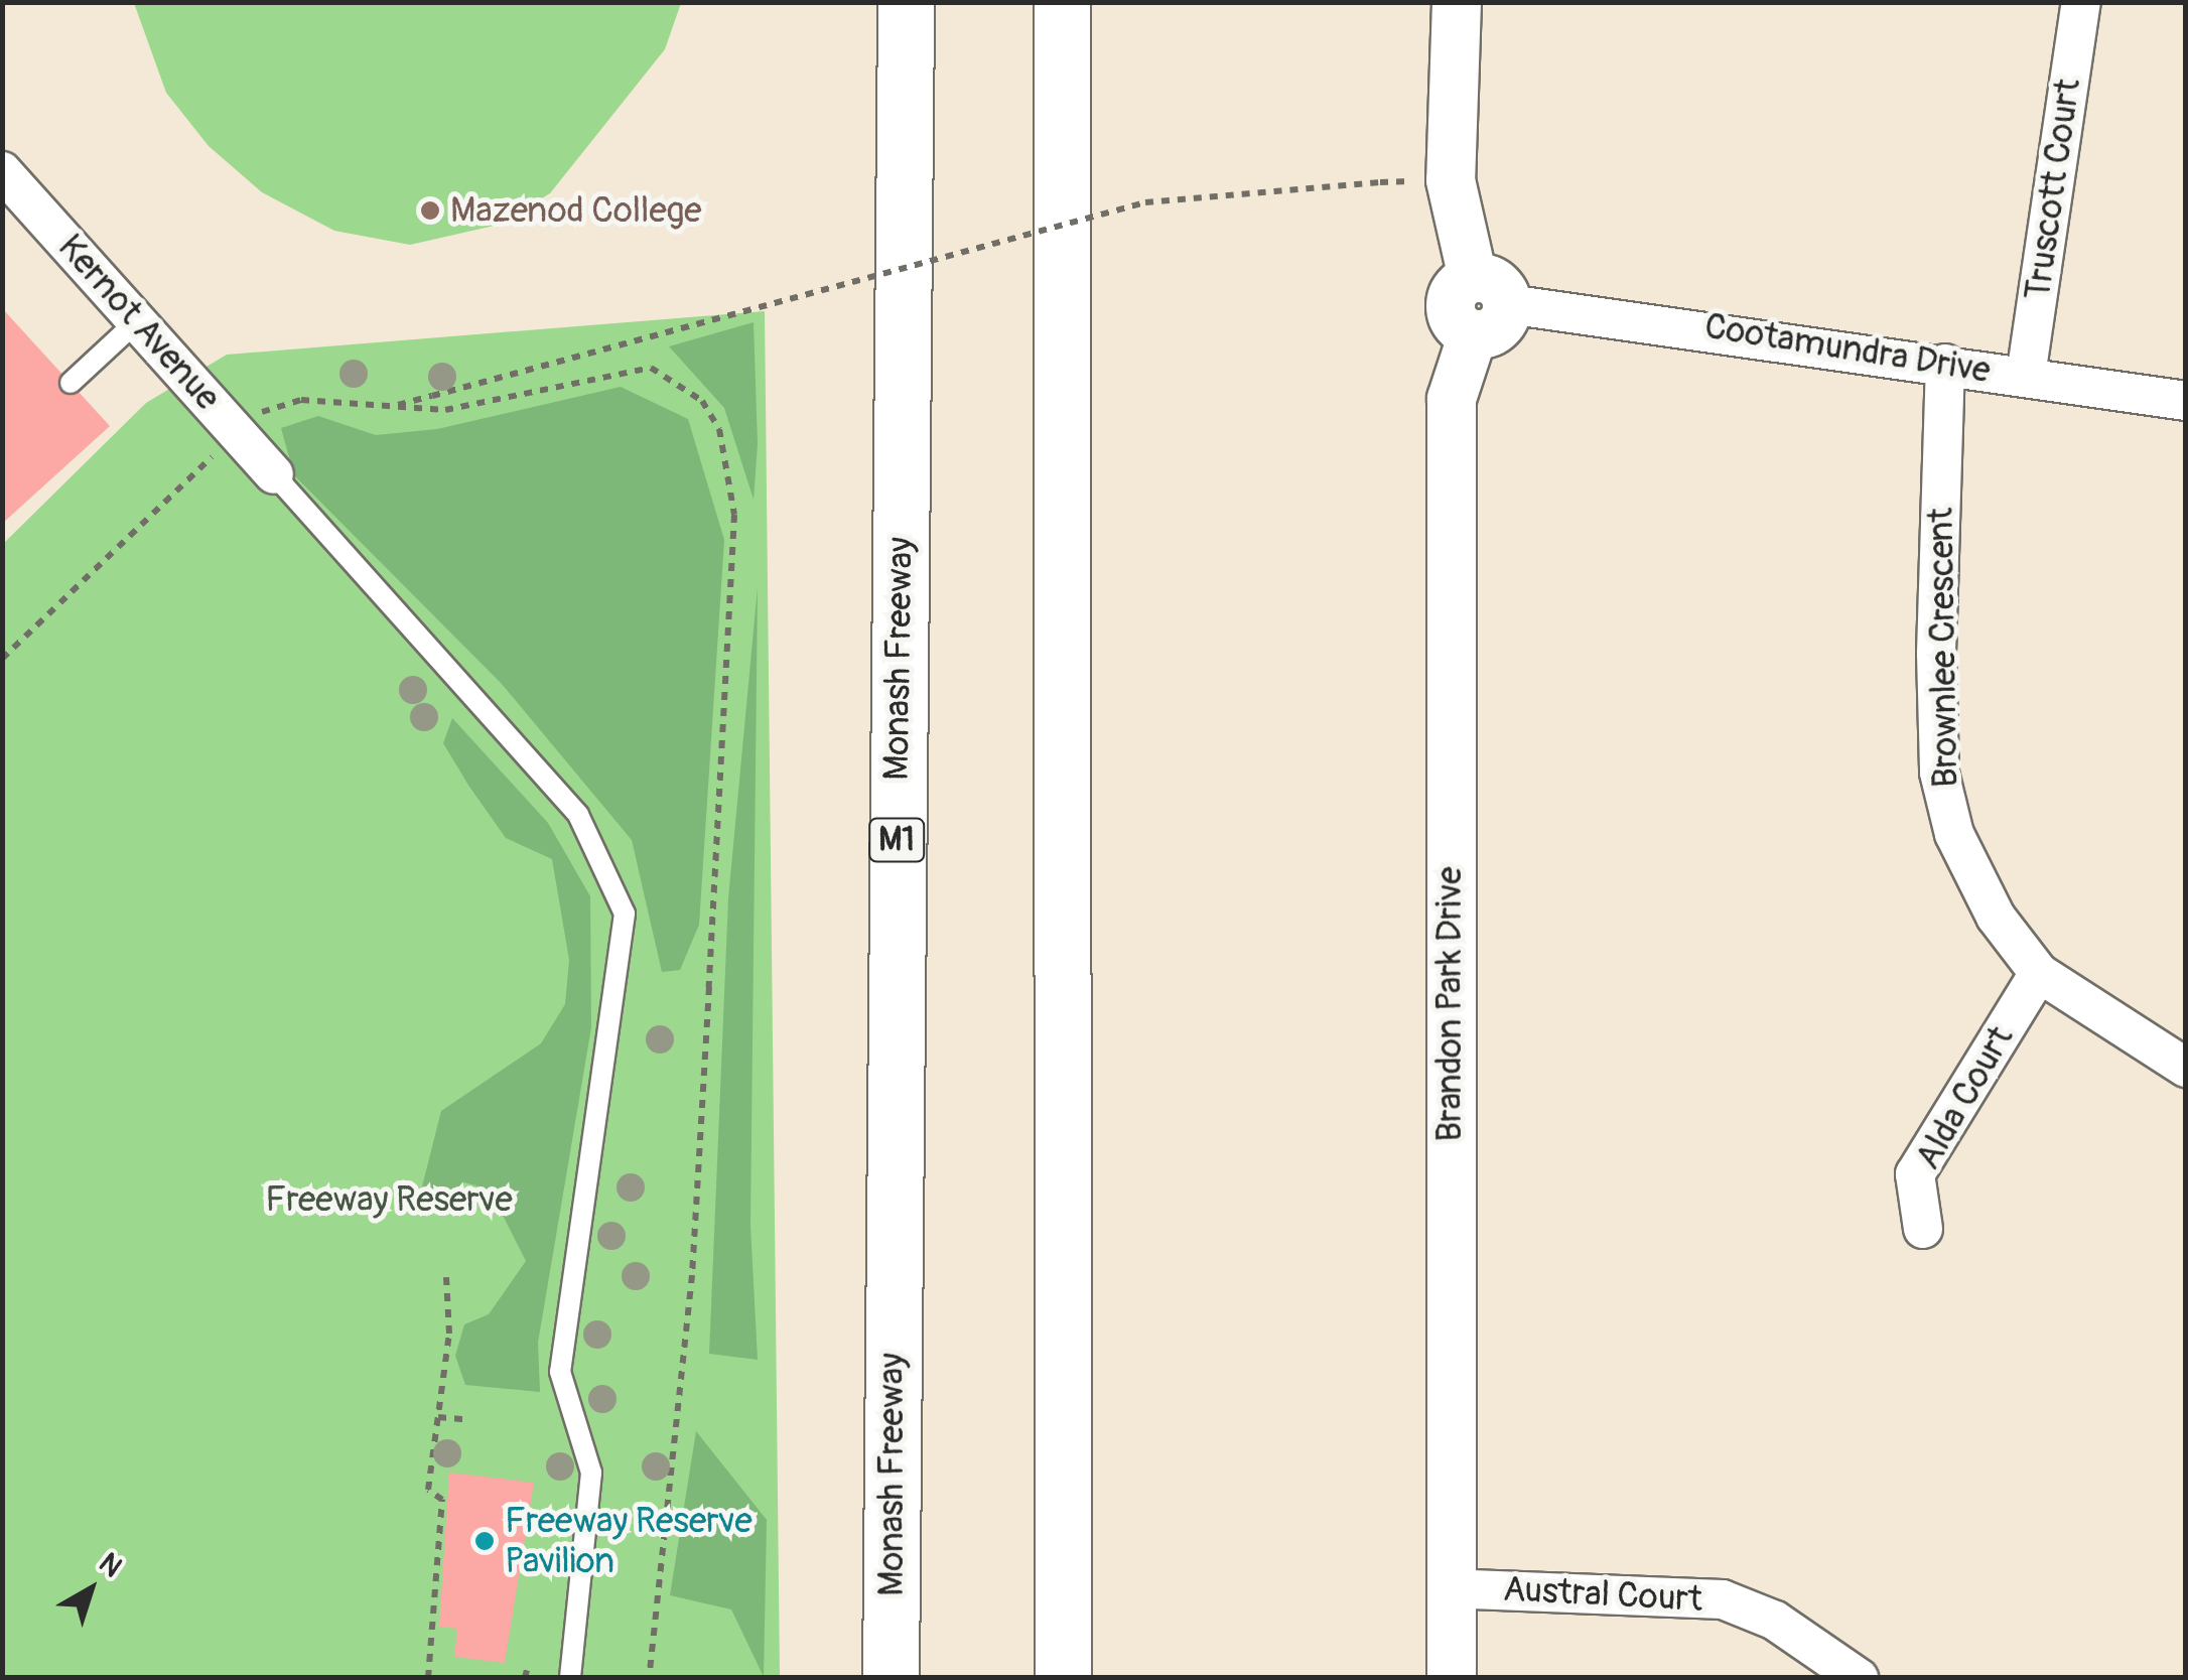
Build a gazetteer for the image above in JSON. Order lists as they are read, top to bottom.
{
  "streets": {
    "highway": ["Monash Freeway", "M1"],
    "street": [
      "Truscott Court",
      "Kernot Avenue",
      "Cootamundra Drive",
      "Brownlee Crescent",
      "Brandon Park Drive",
      "Alda Court",
      "Austral Court"
    ]
  },
  "crossings": [
    ["Truscott Court", "Cootamundra Drive"],
    ["Cootamundra Drive", "Brownlee Crescent"],
    ["Cootamundra Drive", "Brandon Park Drive"],
    ["Brownlee Crescent", "Alda Court"],
    ["Brandon Park Drive", "Austral Court"]
  ],
  "parks": ["Freeway Reserve"],
  "places": ["Mazenod College", "Freeway Reserve Pavilion"],
  "north": "top right"
}
